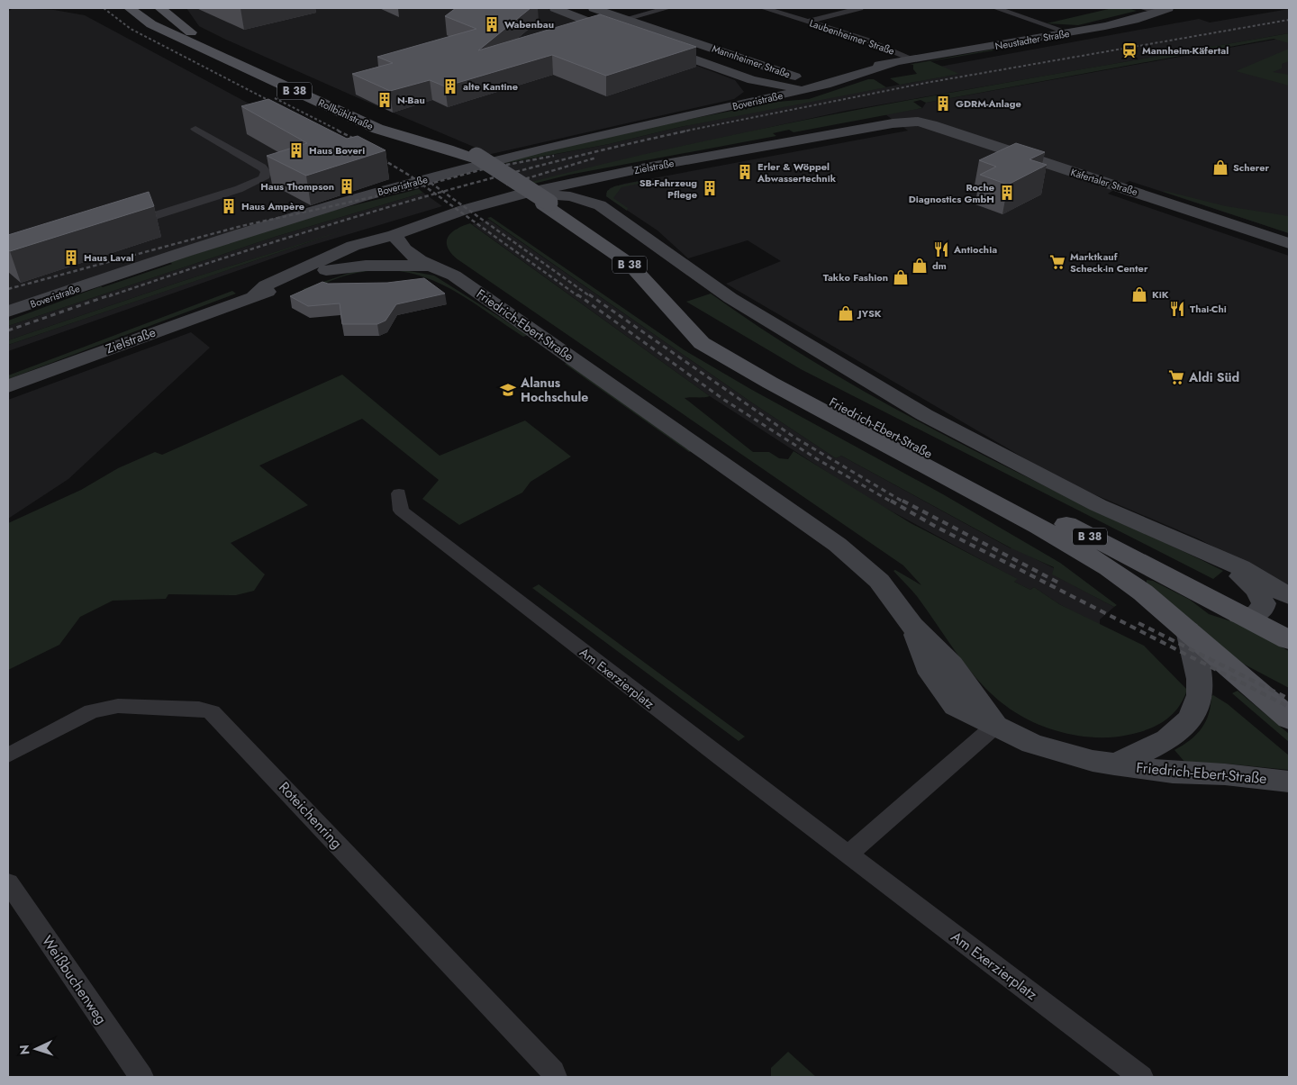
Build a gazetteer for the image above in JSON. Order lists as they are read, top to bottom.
{
  "streets": {
    "main road": ["B 38", "Rollbühlstraße", "Friedrich-Ebert-Straße"],
    "street": [
      "Laubenheimer Straße",
      "Neustadter Straße",
      "Mannheimer Straße",
      "Boveristraße",
      "Zielstraße",
      "Käfertaler Straße",
      "Am Exerzierplatz",
      "Roteichenring",
      "Weißbuchenweg"
    ]
  },
  "crossings": [
    ["Laubenheimer Straße", "Neustadter Straße"],
    ["Neustadter Straße", "Mannheimer Straße"],
    ["Neustadter Straße", "Boveristraße"],
    ["Mannheimer Straße", "Boveristraße"],
    ["B 38", "Rollbühlstraße"],
    ["B 38", "Friedrich-Ebert-Straße"],
    ["Zielstraße", "Käfertaler Straße"],
    ["Zielstraße", "Friedrich-Ebert-Straße"]
  ],
  "places": {
    "building": [
      "Wabenbau",
      "alte Kantine",
      "N-Bau",
      "GDRM-Anlage",
      "Haus Boveri",
      "Erler & Wöppel Abwassertechnik",
      "Haus Thompson",
      "SB-Fahrzeug Pflege",
      "Roche Diagnostics GmbH",
      "Haus Ampère",
      "Haus Laval"
    ],
    "station": ["Mannheim-Käfertal"],
    "shop": [
      "Scherer",
      "dm",
      "Takko Fashion",
      "KiK",
      "JYSK"
    ],
    "restaurant": ["Antiochia", "Thai-Chi"],
    "supermarket": ["Marktkauf Scheck-in Center", "Aldi Süd"],
    "school or university": ["Alanus Hochschule"]
  },
  "north": "left"
}
